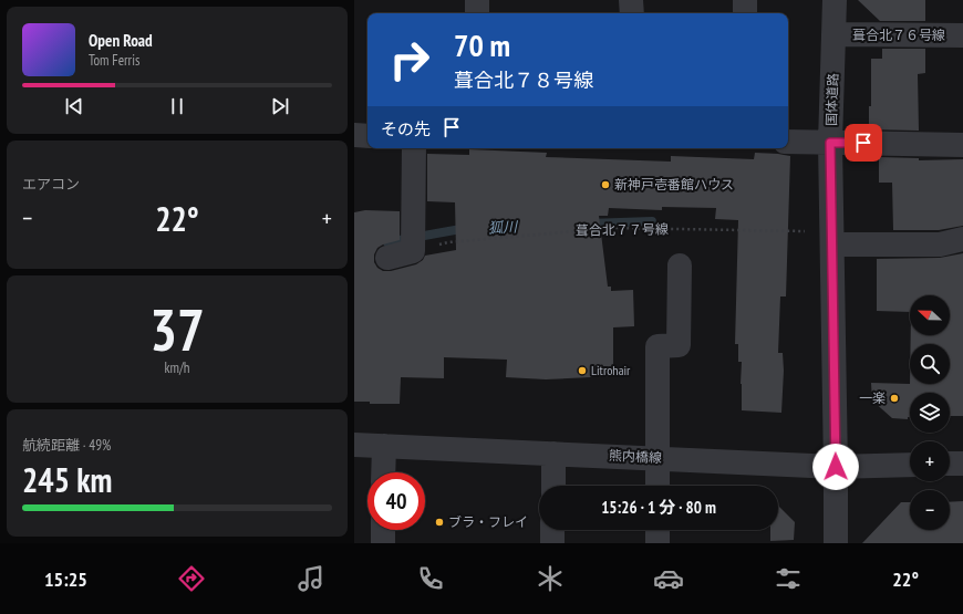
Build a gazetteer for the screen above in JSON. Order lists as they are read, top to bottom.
{
  "streets": {
    "street": ["葺合北７６号線", "国体道路", "熊内橋線"],
    "path": ["葺合北７７号線"]
  },
  "crossings": [
    ["葺合北７６号線", "国体道路"],
    ["国体道路", "葺合北７７号線"],
    ["国体道路", "熊内橋線"]
  ],
  "water": ["狐川"],
  "places": [
    "新神戸壱番館ハウス",
    "Litrohair",
    "一楽",
    "ブラ・フレイ"
  ],
  "north": "left",
  "page": {
    "turn": ["70 m", "葺合北７８号線"],
    "song": ["Open Road", "Tom Ferris"],
    "then": "その先",
    "tile": [
      "エアコン",
      ["37", "km/h"],
      ["航続距離 · 49%", "245 km"]
    ],
    "heat": ["−", "22°", "+"],
    "map_buttons": ["+", "−"],
    "limit": "40",
    "trip": "15:26 · 1 分 · 80 m",
    "tabs": ["15:25", "22°"]
  }
}
